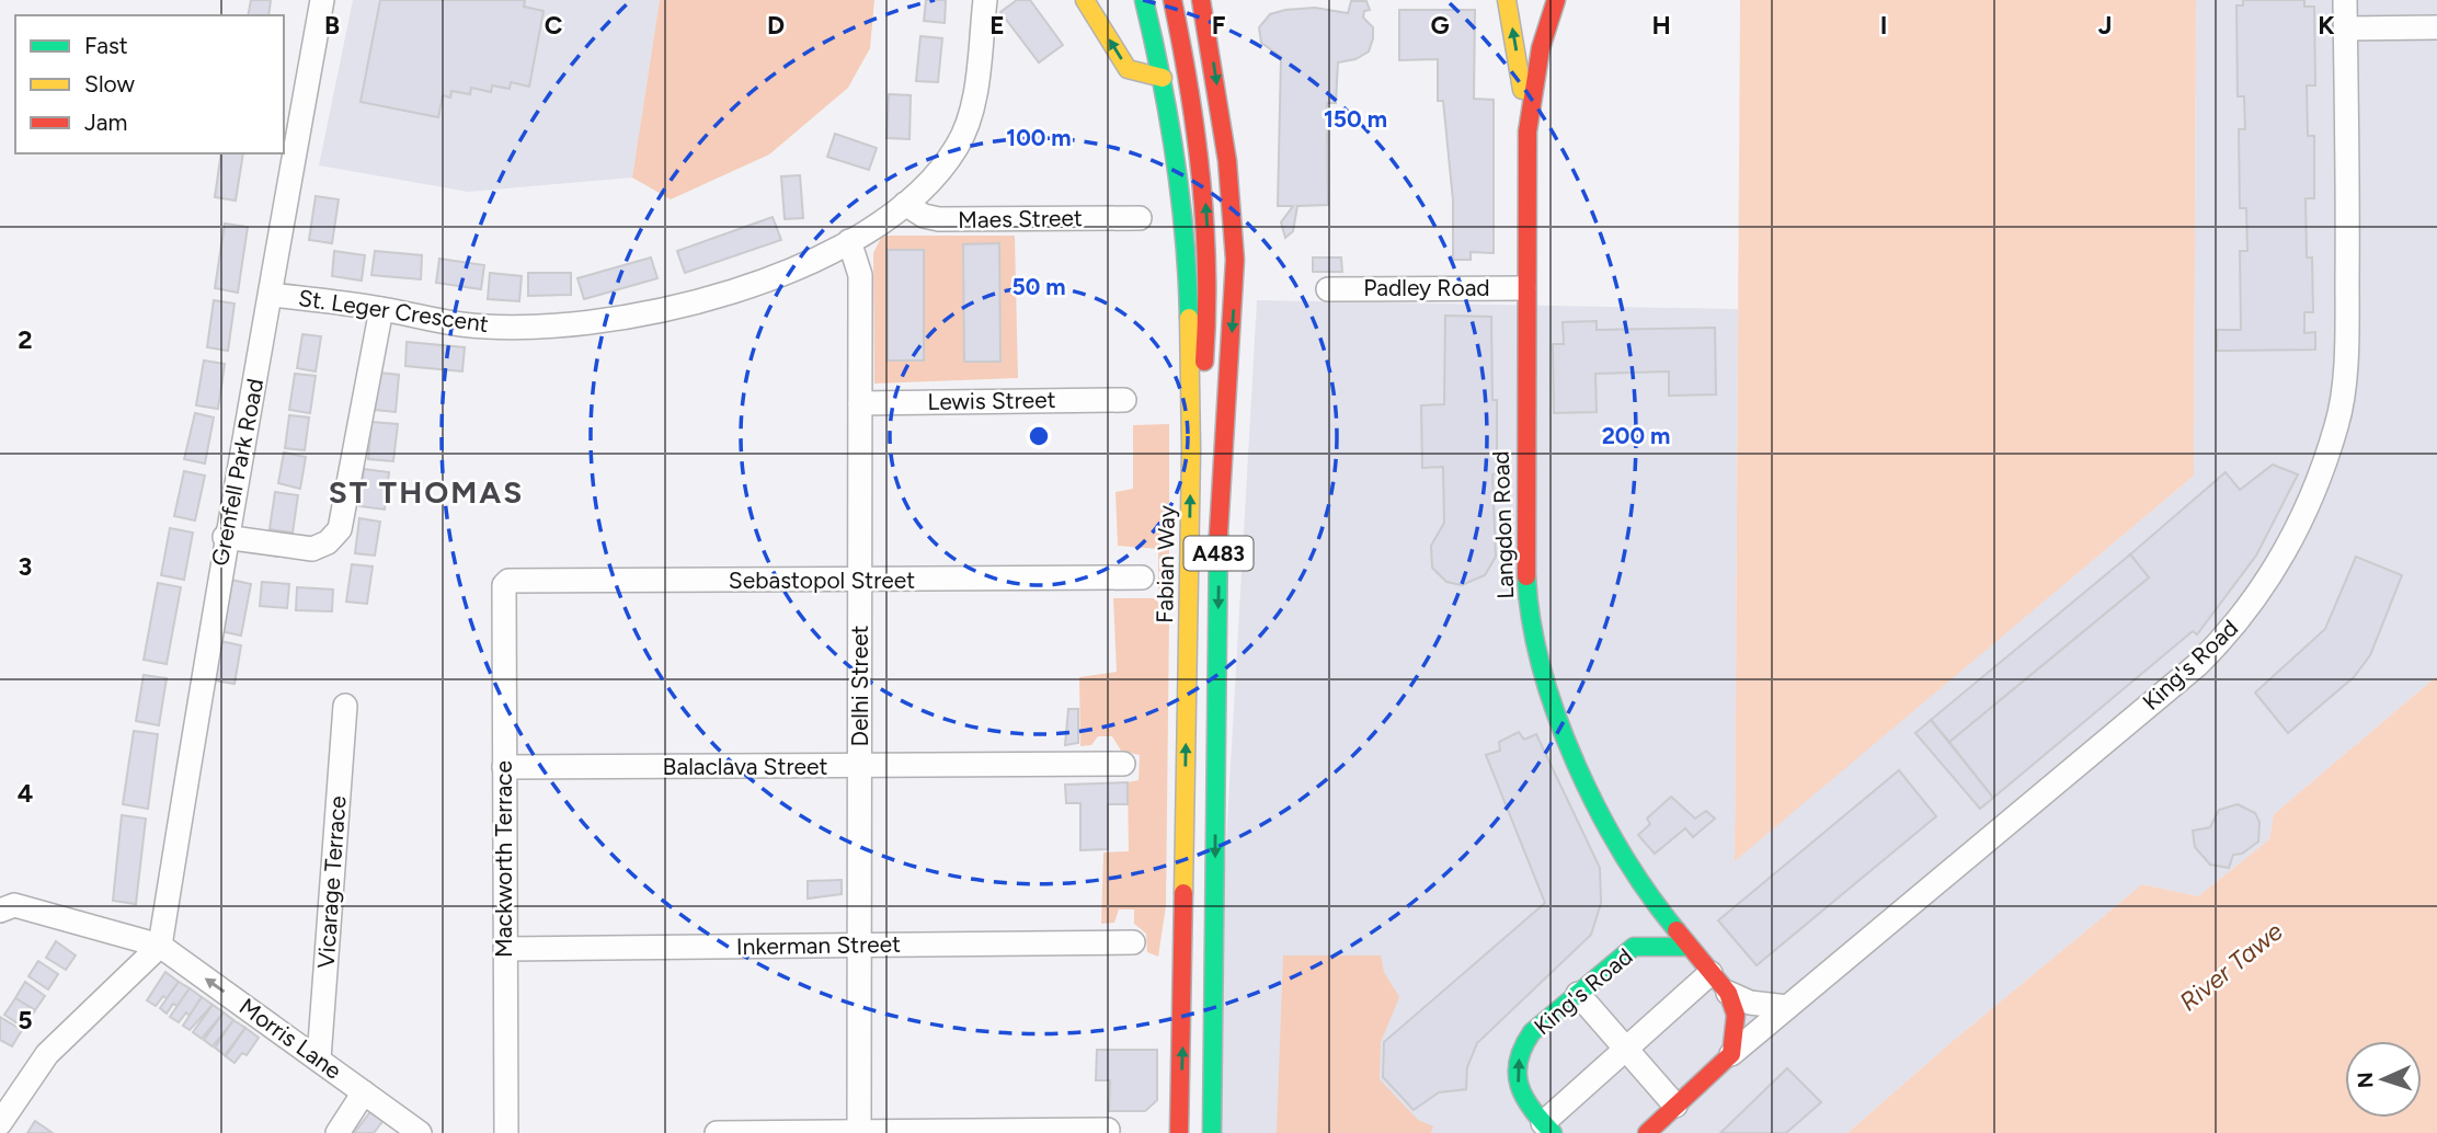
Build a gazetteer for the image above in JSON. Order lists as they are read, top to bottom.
{
  "streets": {
    "main road": [
      "Langdon Road",
      "A483",
      "Fabian Way",
      "King's Road"
    ],
    "street": [
      "Maes Street",
      "Padley Road",
      "St. Leger Crescent",
      "Lewis Street",
      "Grenfell Park Road",
      "Sebastopol Street",
      "Delhi Street",
      "Balaclava Street",
      "Mackworth Terrace",
      "Vicarage Terrace",
      "Inkerman Street",
      "Morris Lane"
    ]
  },
  "crossings": [
    ["Maes Street", "St. Leger Crescent"],
    ["Padley Road", "Langdon Road"],
    ["St. Leger Crescent", "Grenfell Park Road"],
    ["St. Leger Crescent", "Delhi Street"],
    ["Lewis Street", "Delhi Street"],
    ["Grenfell Park Road", "Morris Lane"],
    ["Langdon Road", "King's Road"],
    ["Sebastopol Street", "Delhi Street"],
    ["Sebastopol Street", "Mackworth Terrace"],
    ["Delhi Street", "Balaclava Street"],
    ["Delhi Street", "Inkerman Street"],
    ["Balaclava Street", "Mackworth Terrace"],
    ["Mackworth Terrace", "Inkerman Street"],
    ["Vicarage Terrace", "Morris Lane"]
  ],
  "one_way": ["Morris Lane"],
  "districts": ["ST THOMAS"],
  "water": ["River Tawe"],
  "legend": ["Fast", "Slow", "Jam"],
  "north": "left",
  "grid": {
    "columns": [
      "B",
      "C",
      "D",
      "E",
      "F",
      "G",
      "H",
      "I",
      "J",
      "K"
    ],
    "rows": [
      "2",
      "3",
      "4",
      "5"
    ]
  },
  "rings": [
    "150 m",
    "100 m",
    "50 m",
    "200 m"
  ]
}
